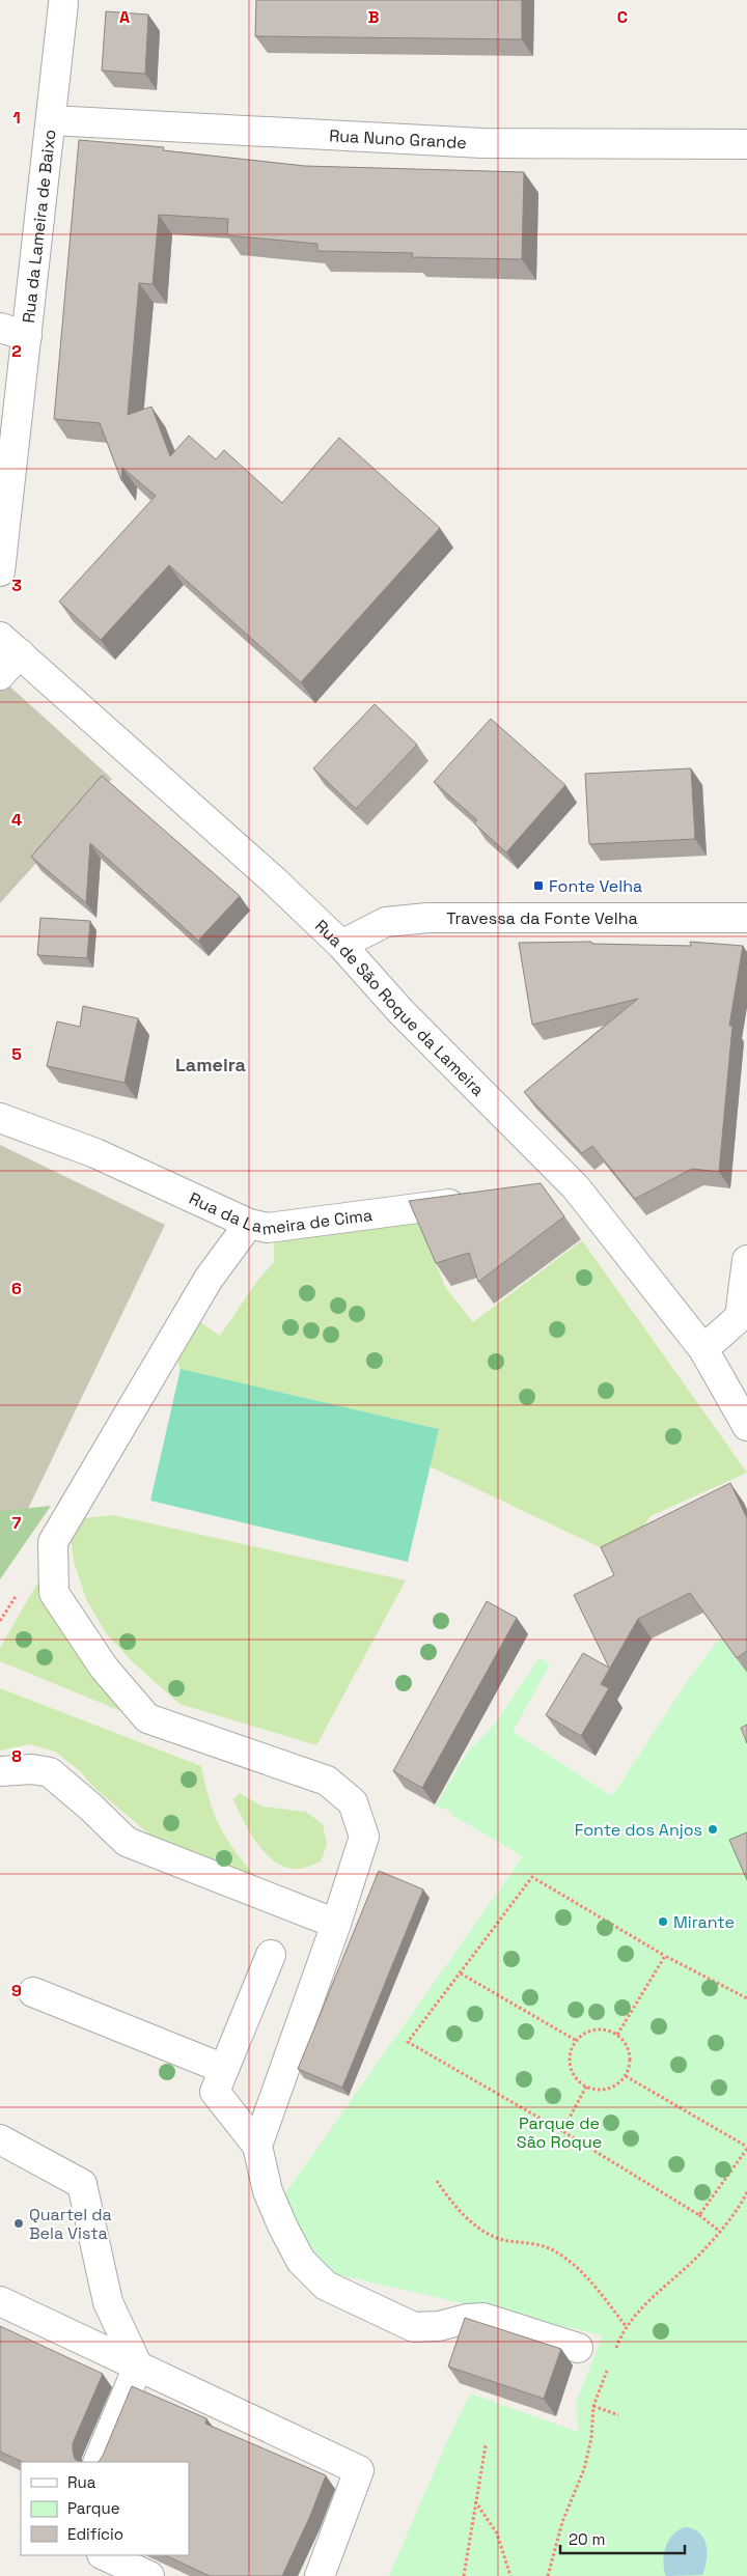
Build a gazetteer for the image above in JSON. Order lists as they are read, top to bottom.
{
  "streets": {
    "street": [
      "Rua Nuno Grande",
      "Rua da Lameira de Baixo",
      "Travessa da Fonte Velha",
      "Rua de São Roque da Lameira",
      "Rua da Lameira de Cima"
    ]
  },
  "crossings": [
    ["Rua Nuno Grande", "Rua da Lameira de Baixo"],
    ["Travessa da Fonte Velha", "Rua de São Roque da Lameira"]
  ],
  "districts": ["Lameira"],
  "parks": ["Parque de São Roque"],
  "places": {
    "transit": ["Fonte Velha"],
    "other": ["Fonte dos Anjos", "Mirante", "Quartel da Bela Vista"]
  },
  "legend": ["Rua", "Parque", "Edifício"],
  "scale_bar": "20 m",
  "grid": {
    "columns": ["A", "B", "C"],
    "rows": [
      "1",
      "2",
      "3",
      "4",
      "5",
      "6",
      "7",
      "8",
      "9"
    ]
  }
}
